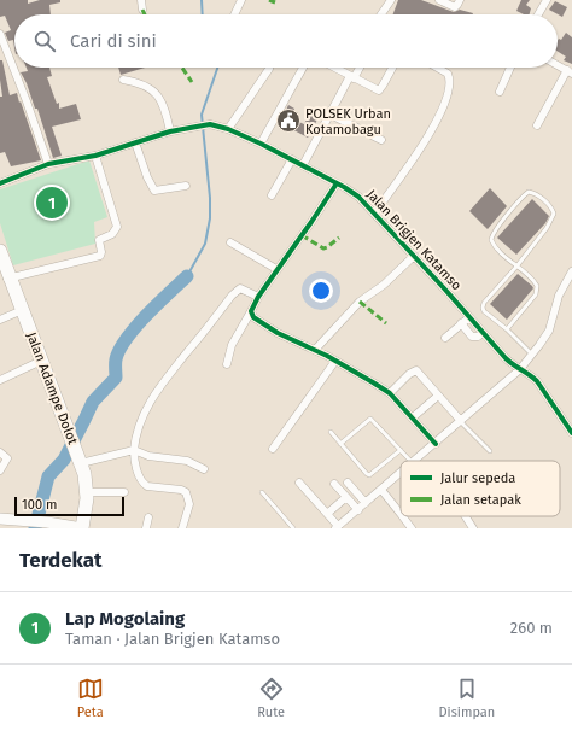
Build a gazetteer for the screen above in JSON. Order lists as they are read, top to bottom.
{
  "streets": {
    "highway": ["Jalan Adampe Dolot"],
    "street": ["Jalan Brigjen Katamso"]
  },
  "places": {
    "public building": ["POLSEK Urban Kotamobagu"]
  },
  "legend": ["Jalur sepeda", "Jalan setapak"],
  "scale_bar": "100 m",
  "page": {
    "search": "Cari di sini",
    "pins": "1",
    "scale": "100 m",
    "heading": "Terdekat",
    "list": [
      {
        "mark": "1",
        "name": "Lap Mogolaing",
        "note": "Taman · Jalan Brigjen Katamso",
        "value": "260 m"
      }
    ],
    "nav": ["Peta", "Rute", "Disimpan"]
  }
}
